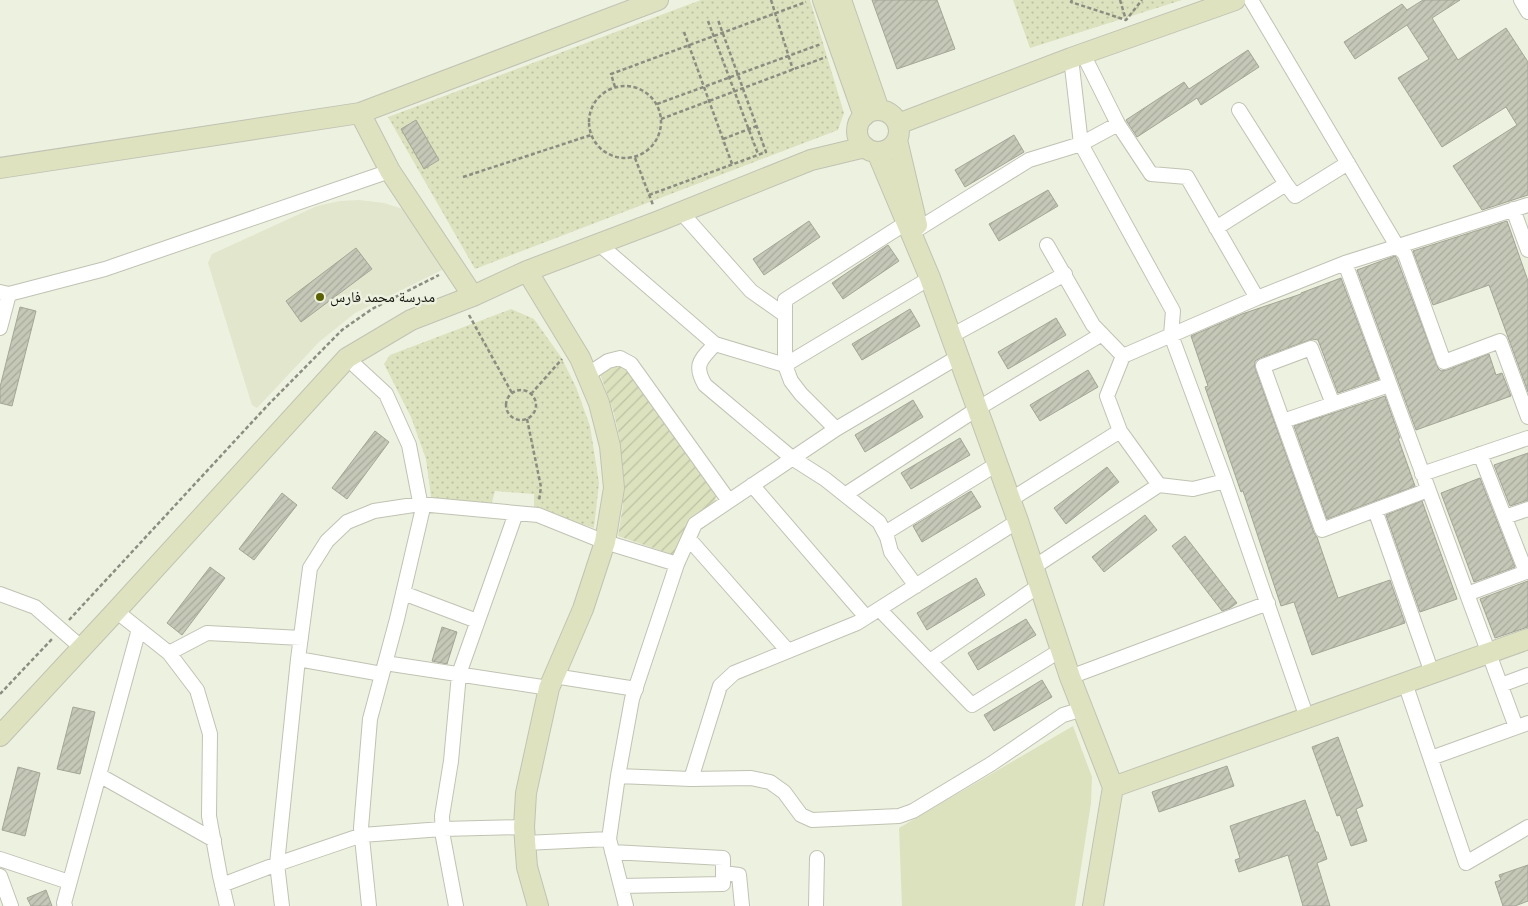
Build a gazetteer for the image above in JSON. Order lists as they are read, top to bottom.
{
  "places": ["مدرسة محمد فارس"]
}
